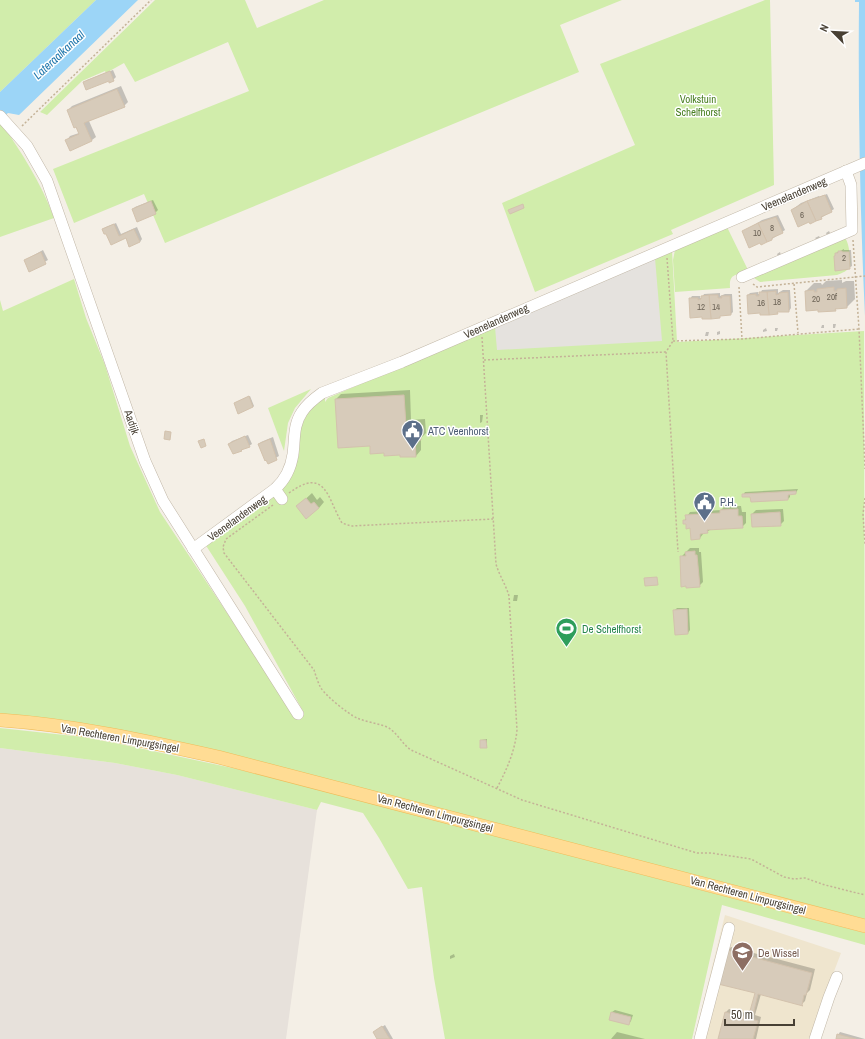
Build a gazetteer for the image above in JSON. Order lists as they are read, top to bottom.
{
  "streets": {
    "main road": ["Van Rechteren Limpurgsingel"],
    "street": ["Veenelandenweg", "Aadijk"]
  },
  "crossings": [
    ["Veenelandenweg", "Aadijk"]
  ],
  "water": ["Lateraalkanaal"],
  "parks": ["Volkstuin Schelfhorst"],
  "places": {
    "public building": ["ATC Veenhorst", "P.H."],
    "sports": ["De Schelfhorst"],
    "school or university": ["De Wissel"]
  },
  "house_numbers": [
    "6",
    "8",
    "10",
    "2",
    "20f",
    "20",
    "18",
    "16",
    "12",
    "14"
  ],
  "scale_bar": "50 m",
  "north": "top left"
}
